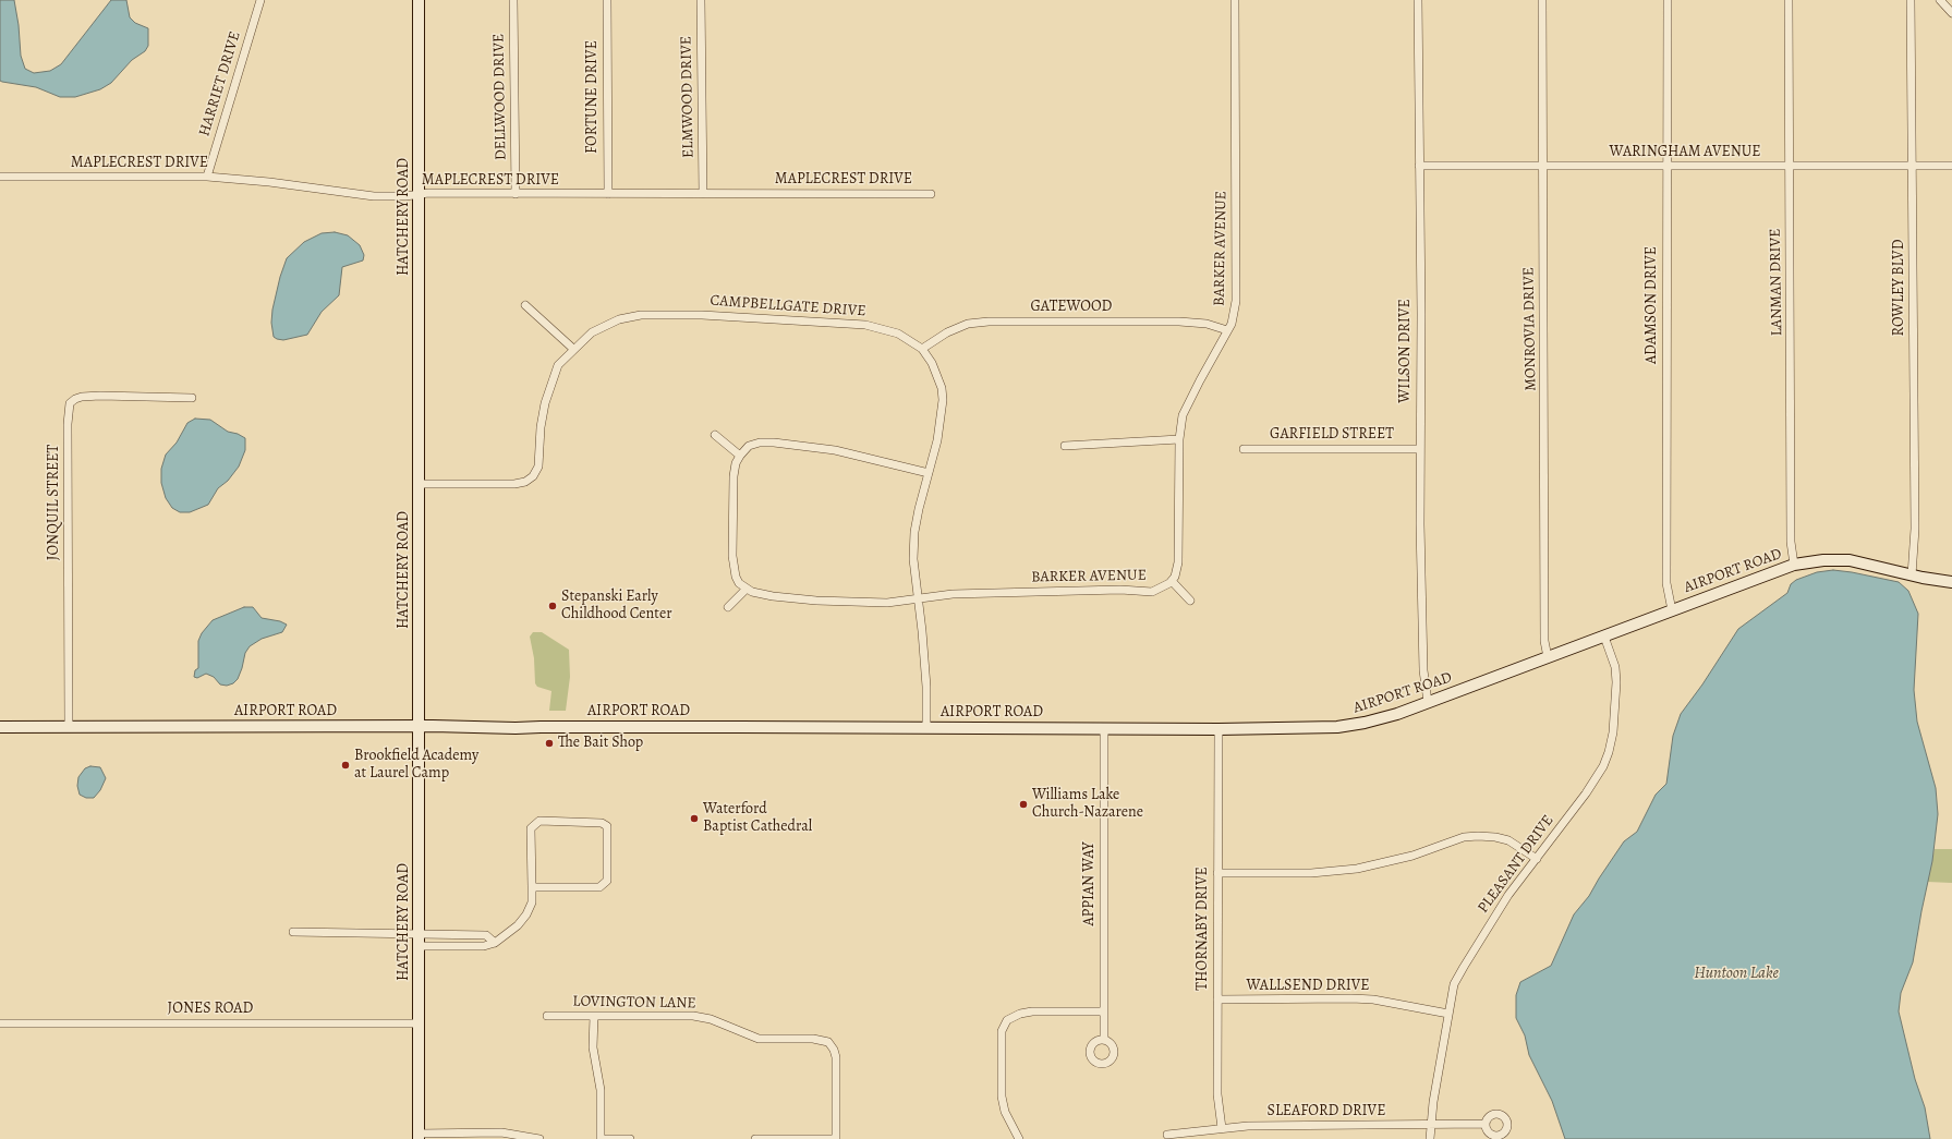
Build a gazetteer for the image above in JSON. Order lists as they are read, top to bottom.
{
  "streets": {
    "street": [
      "HARRIET DRIVE",
      "DELLWOOD DRIVE",
      "FORTUNE DRIVE",
      "ELMWOOD DRIVE",
      "WARINGHAM AVENUE",
      "MAPLECREST DRIVE",
      "HATCHERY ROAD",
      "BARKER AVENUE",
      "LANMAN DRIVE",
      "ROWLEY BLVD",
      "ADAMSON DRIVE",
      "CAMPBELLGATE DRIVE",
      "GATEWOOD",
      "MONROVIA DRIVE",
      "WILSON DRIVE",
      "GARFIELD STREET",
      "JONQUIL STREET",
      "AIRPORT ROAD",
      "PLEASANT DRIVE",
      "APPIAN WAY",
      "THORNABY DRIVE",
      "WALLSEND DRIVE",
      "LOVINGTON LANE",
      "JONES ROAD",
      "SLEAFORD DRIVE"
    ]
  },
  "crossings": [
    ["HARRIET DRIVE", "MAPLECREST DRIVE"],
    ["DELLWOOD DRIVE", "MAPLECREST DRIVE"],
    ["FORTUNE DRIVE", "MAPLECREST DRIVE"],
    ["ELMWOOD DRIVE", "MAPLECREST DRIVE"],
    ["WARINGHAM AVENUE", "LANMAN DRIVE"],
    ["WARINGHAM AVENUE", "ROWLEY BLVD"],
    ["WARINGHAM AVENUE", "ADAMSON DRIVE"],
    ["WARINGHAM AVENUE", "MONROVIA DRIVE"],
    ["WARINGHAM AVENUE", "WILSON DRIVE"],
    ["MAPLECREST DRIVE", "HATCHERY ROAD"],
    ["HATCHERY ROAD", "CAMPBELLGATE DRIVE"],
    ["HATCHERY ROAD", "AIRPORT ROAD"],
    ["HATCHERY ROAD", "JONES ROAD"],
    ["BARKER AVENUE", "CAMPBELLGATE DRIVE"],
    ["BARKER AVENUE", "GATEWOOD"],
    ["LANMAN DRIVE", "AIRPORT ROAD"],
    ["ROWLEY BLVD", "AIRPORT ROAD"],
    ["ADAMSON DRIVE", "AIRPORT ROAD"],
    ["CAMPBELLGATE DRIVE", "GATEWOOD"],
    ["CAMPBELLGATE DRIVE", "AIRPORT ROAD"],
    ["MONROVIA DRIVE", "AIRPORT ROAD"],
    ["WILSON DRIVE", "GARFIELD STREET"],
    ["WILSON DRIVE", "AIRPORT ROAD"],
    ["JONQUIL STREET", "AIRPORT ROAD"],
    ["AIRPORT ROAD", "PLEASANT DRIVE"],
    ["AIRPORT ROAD", "APPIAN WAY"],
    ["AIRPORT ROAD", "THORNABY DRIVE"],
    ["PLEASANT DRIVE", "WALLSEND DRIVE"],
    ["PLEASANT DRIVE", "SLEAFORD DRIVE"],
    ["THORNABY DRIVE", "WALLSEND DRIVE"],
    ["THORNABY DRIVE", "SLEAFORD DRIVE"]
  ],
  "water": ["Huntoon Lake"],
  "places": [
    "Stepanski Early Childhood Center",
    "The Bait Shop",
    "Brookfield Academy at Laurel Camp",
    "Williams Lake Church-Nazarene",
    "Waterford Baptist Cathedral"
  ]
}
